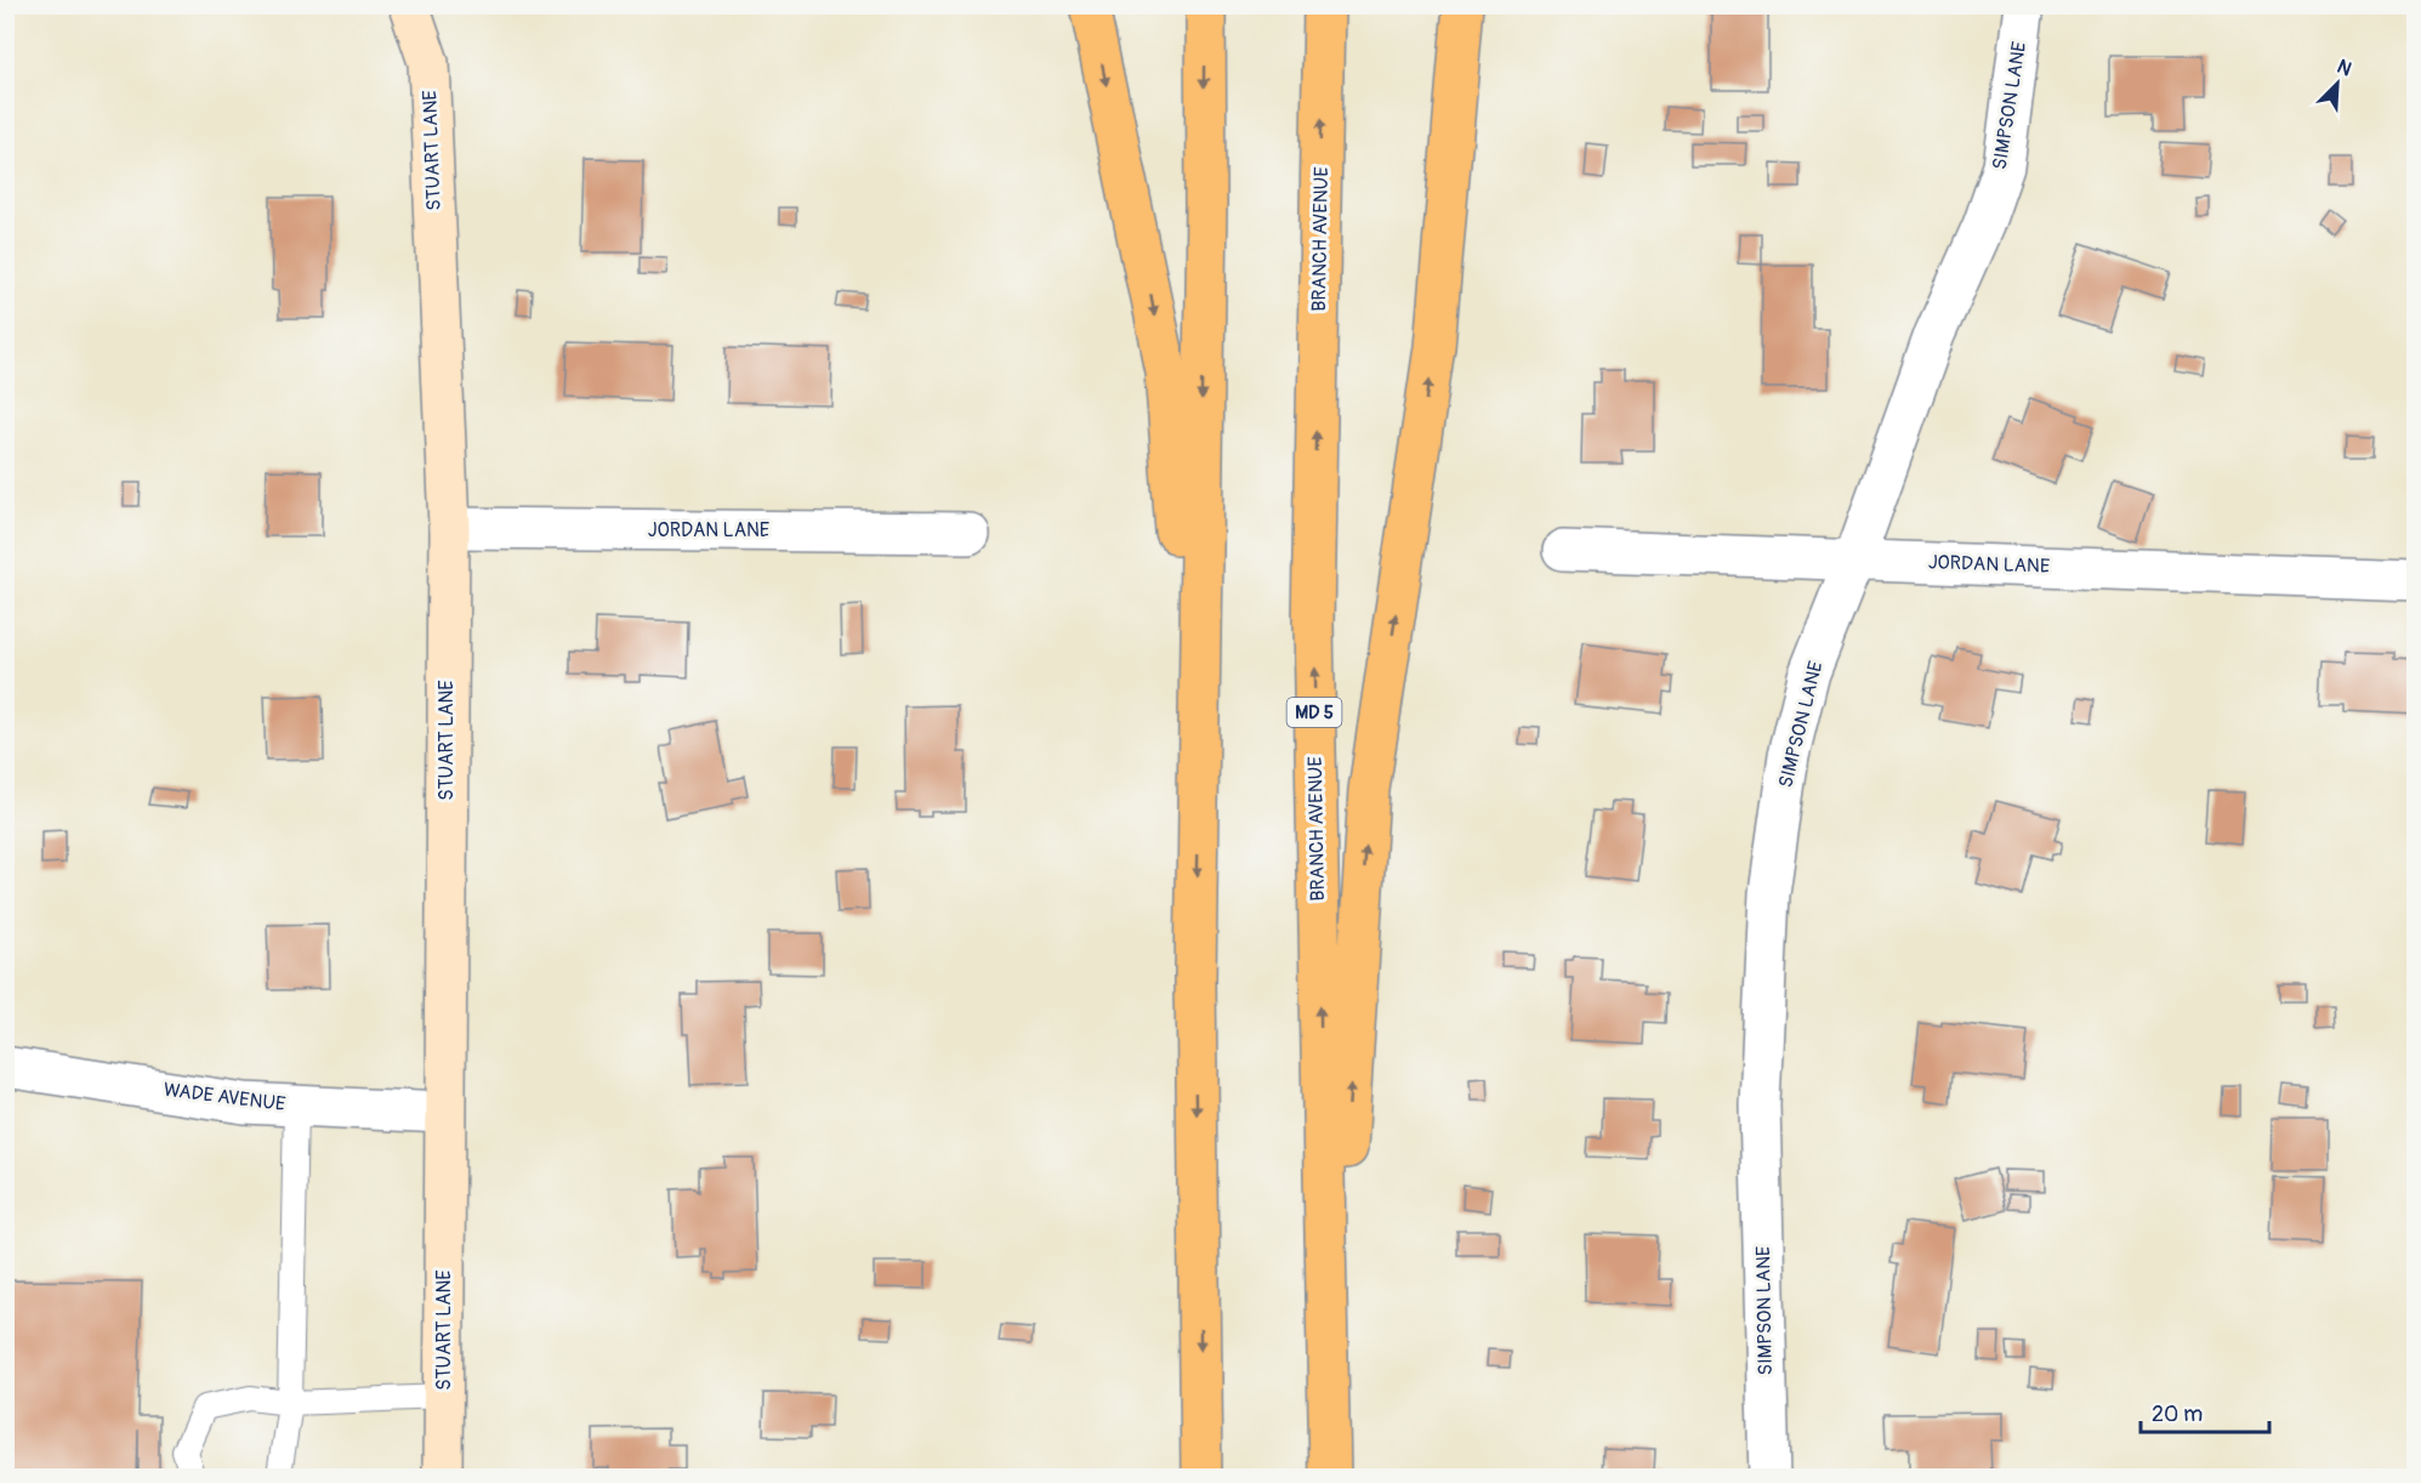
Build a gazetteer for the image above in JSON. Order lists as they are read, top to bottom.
{
  "streets": {
    "highway": ["BRANCH AVENUE", "MD 5"],
    "street": [
      "SIMPSON LANE",
      "STUART LANE",
      "JORDAN LANE",
      "WADE AVENUE"
    ]
  },
  "crossings": [
    ["SIMPSON LANE", "JORDAN LANE"],
    ["STUART LANE", "JORDAN LANE"],
    ["STUART LANE", "WADE AVENUE"]
  ],
  "scale_bar": "20 m",
  "north": "top right"
}
